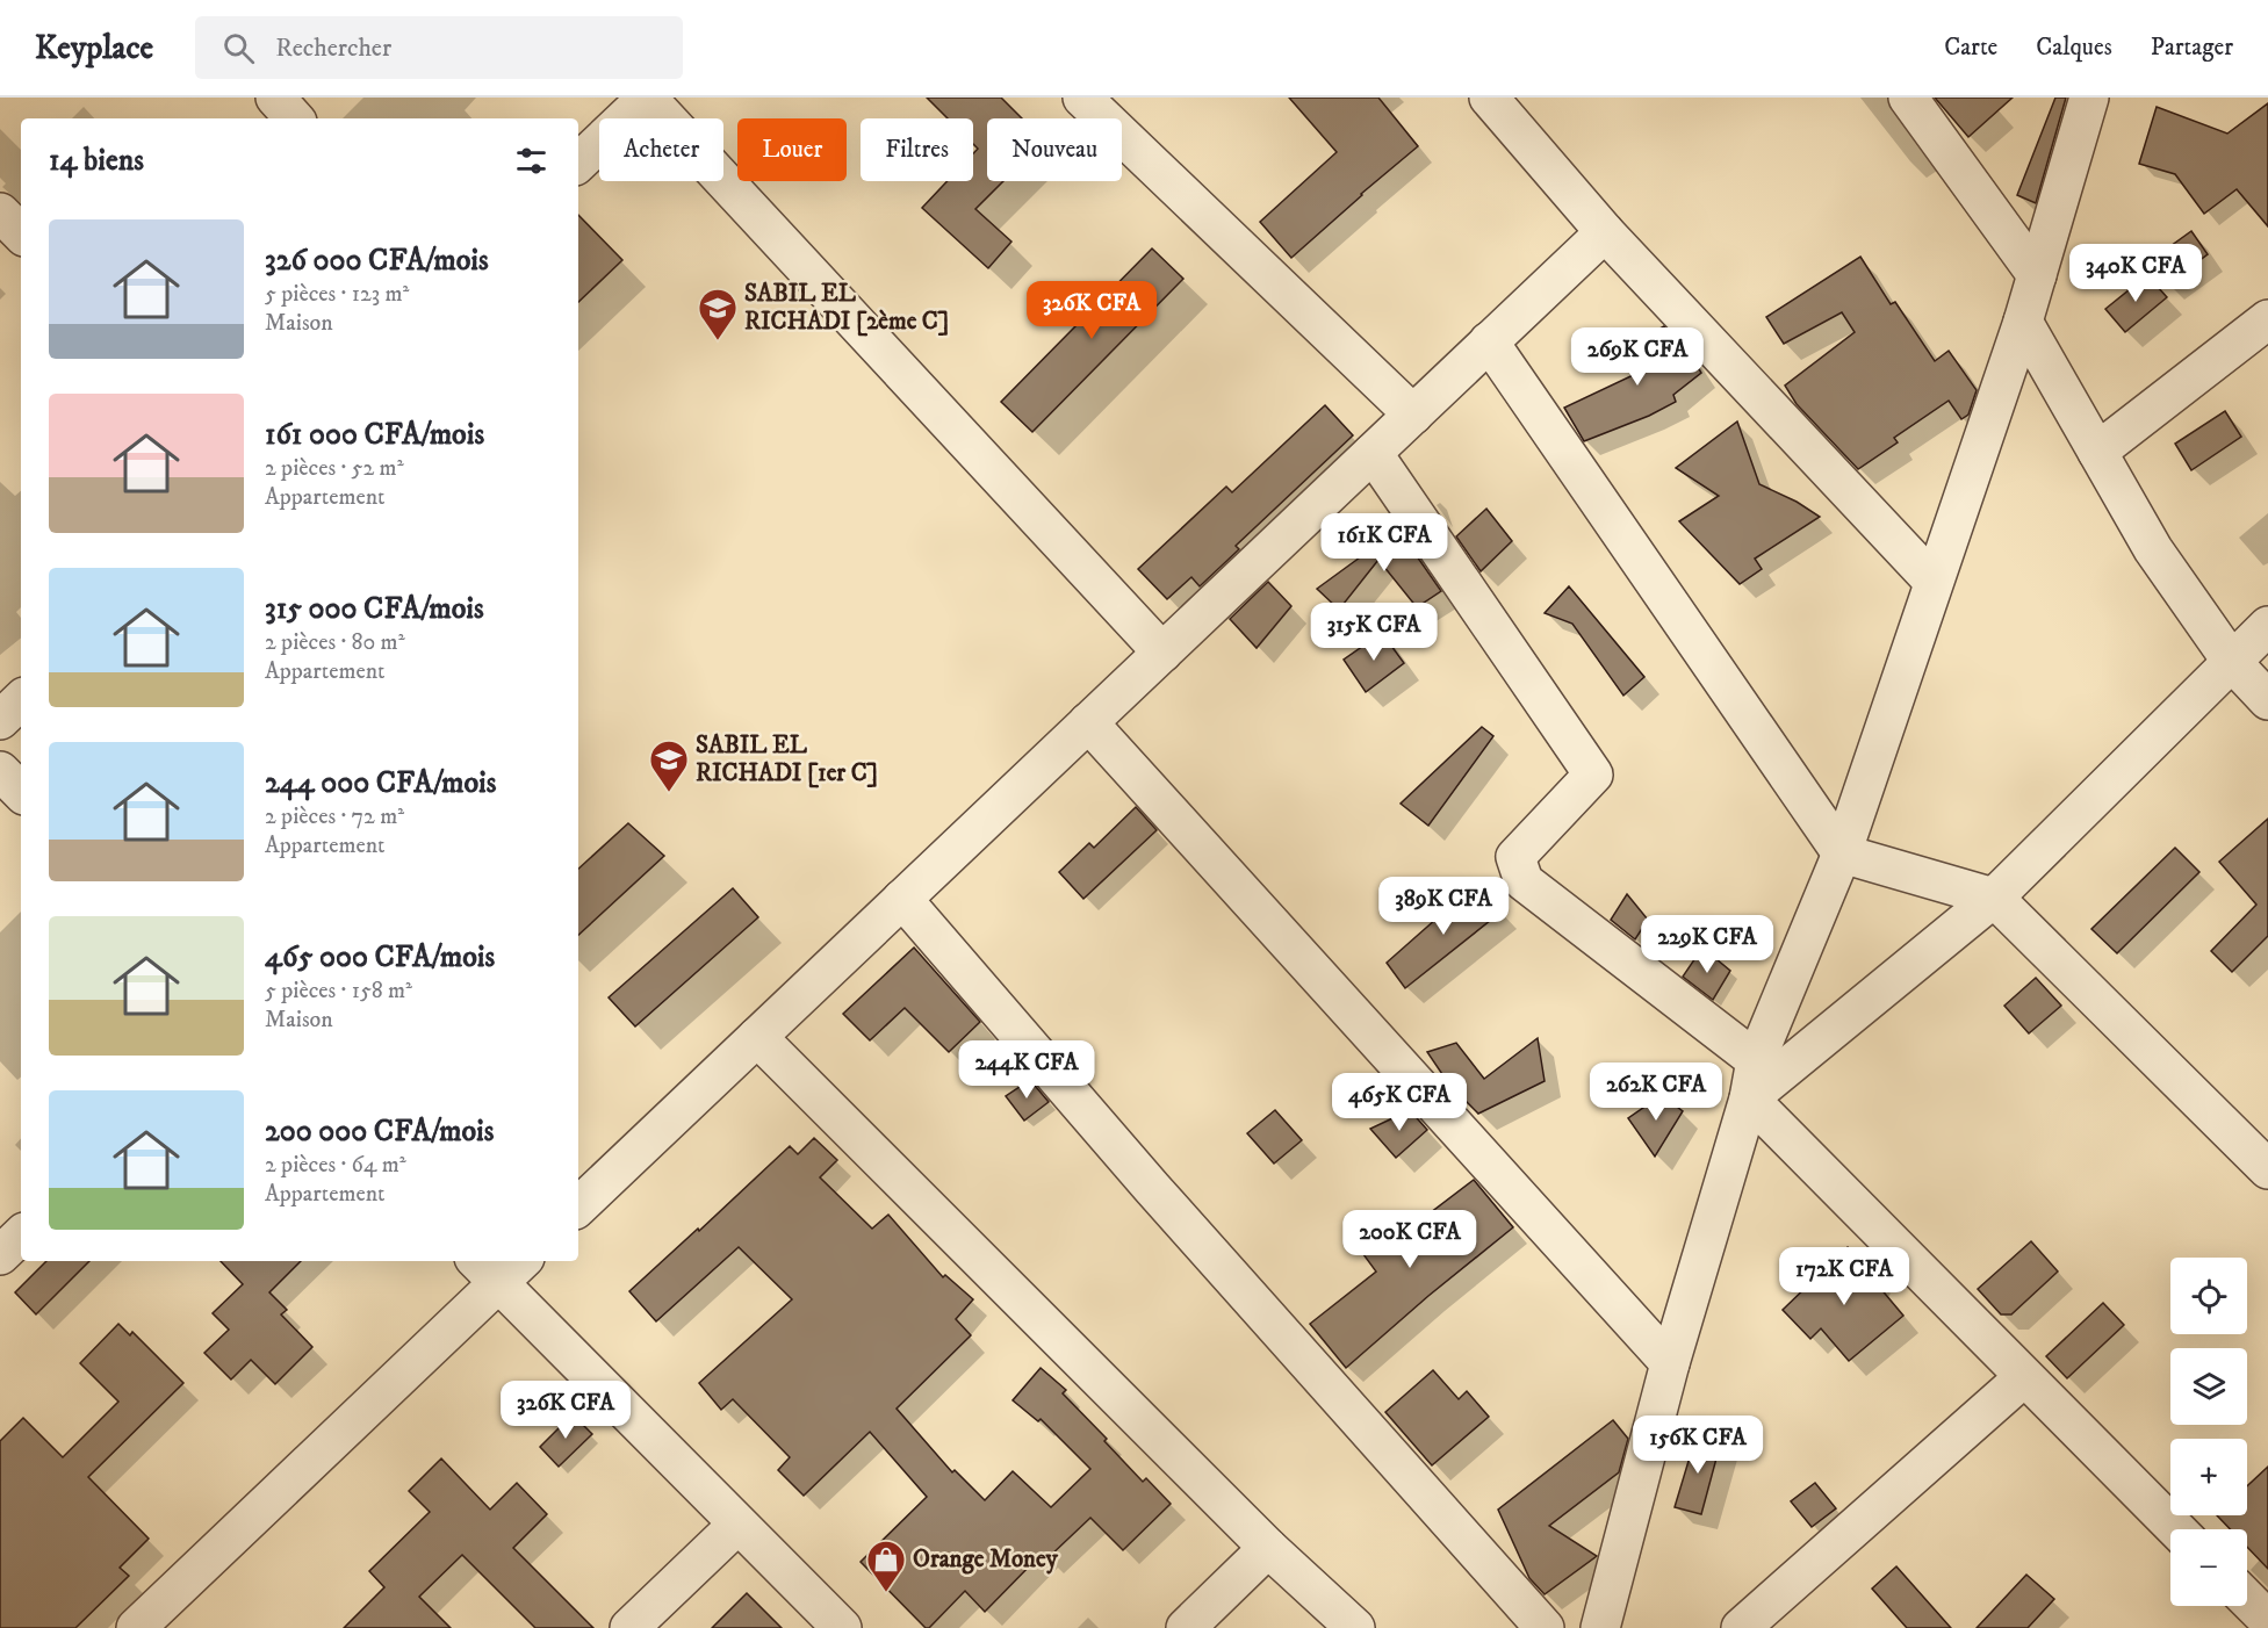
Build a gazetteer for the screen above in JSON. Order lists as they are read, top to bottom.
{
  "places": {
    "school or university": ["SABIL EL RICHADI [2ème C]", "SABIL EL RICHADI [1er C]"],
    "shop": ["Orange Money"]
  },
  "page": {
    "header": "Keyplace",
    "search": "Rechercher",
    "nav": ["Carte", "Calques", "Partager"],
    "chip": [
      "Acheter",
      "Louer",
      "Filtres",
      "Nouveau"
    ],
    "heading": "14 biens",
    "list": [
      {
        "name": "326 000 CFA/mois",
        "note": "5 pièces · 123 m² · Maison"
      },
      {
        "name": "161 000 CFA/mois",
        "note": "2 pièces · 52 m² · Appartement"
      },
      {
        "name": "315 000 CFA/mois",
        "note": "2 pièces · 80 m² · Appartement"
      },
      {
        "name": "244 000 CFA/mois",
        "note": "2 pièces · 72 m² · Appartement"
      },
      {
        "name": "465 000 CFA/mois",
        "note": "5 pièces · 158 m² · Maison"
      },
      {
        "name": "200 000 CFA/mois",
        "note": "2 pièces · 64 m² · Appartement"
      }
    ],
    "price": [
      "340K CFA",
      "326K CFA",
      "269K CFA",
      "161K CFA",
      "315K CFA",
      "389K CFA",
      "229K CFA",
      "244K CFA",
      "262K CFA",
      "465K CFA",
      "200K CFA",
      "172K CFA",
      "326K CFA",
      "156K CFA"
    ],
    "map_buttons": ["+", "−"]
  }
}
